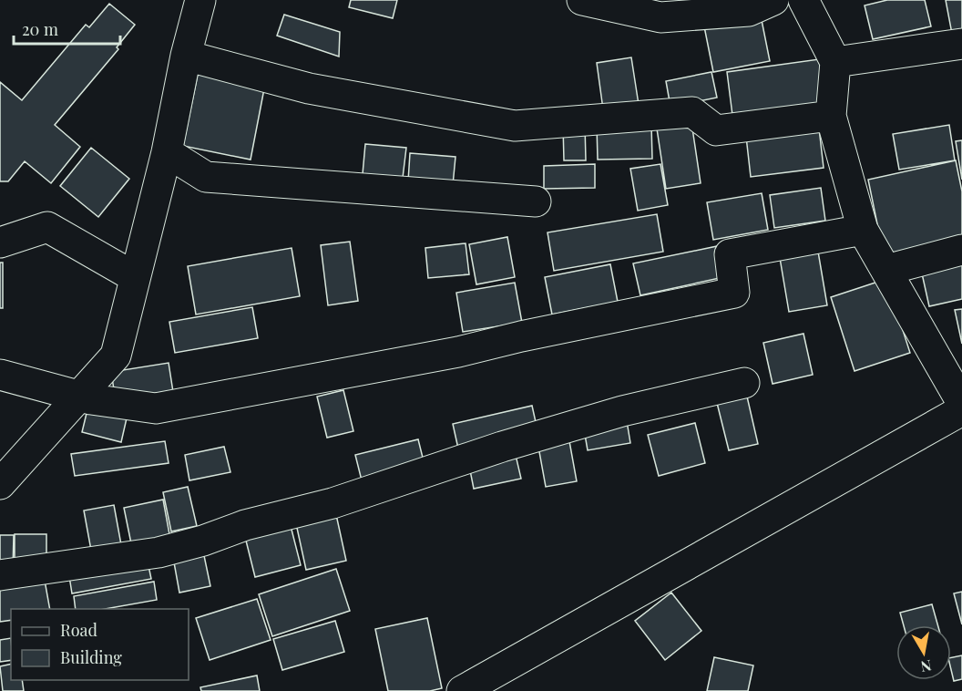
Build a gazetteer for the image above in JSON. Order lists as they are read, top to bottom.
{
  "legend": ["Road", "Building"],
  "scale_bar": "20 m",
  "north": "bottom"
}
